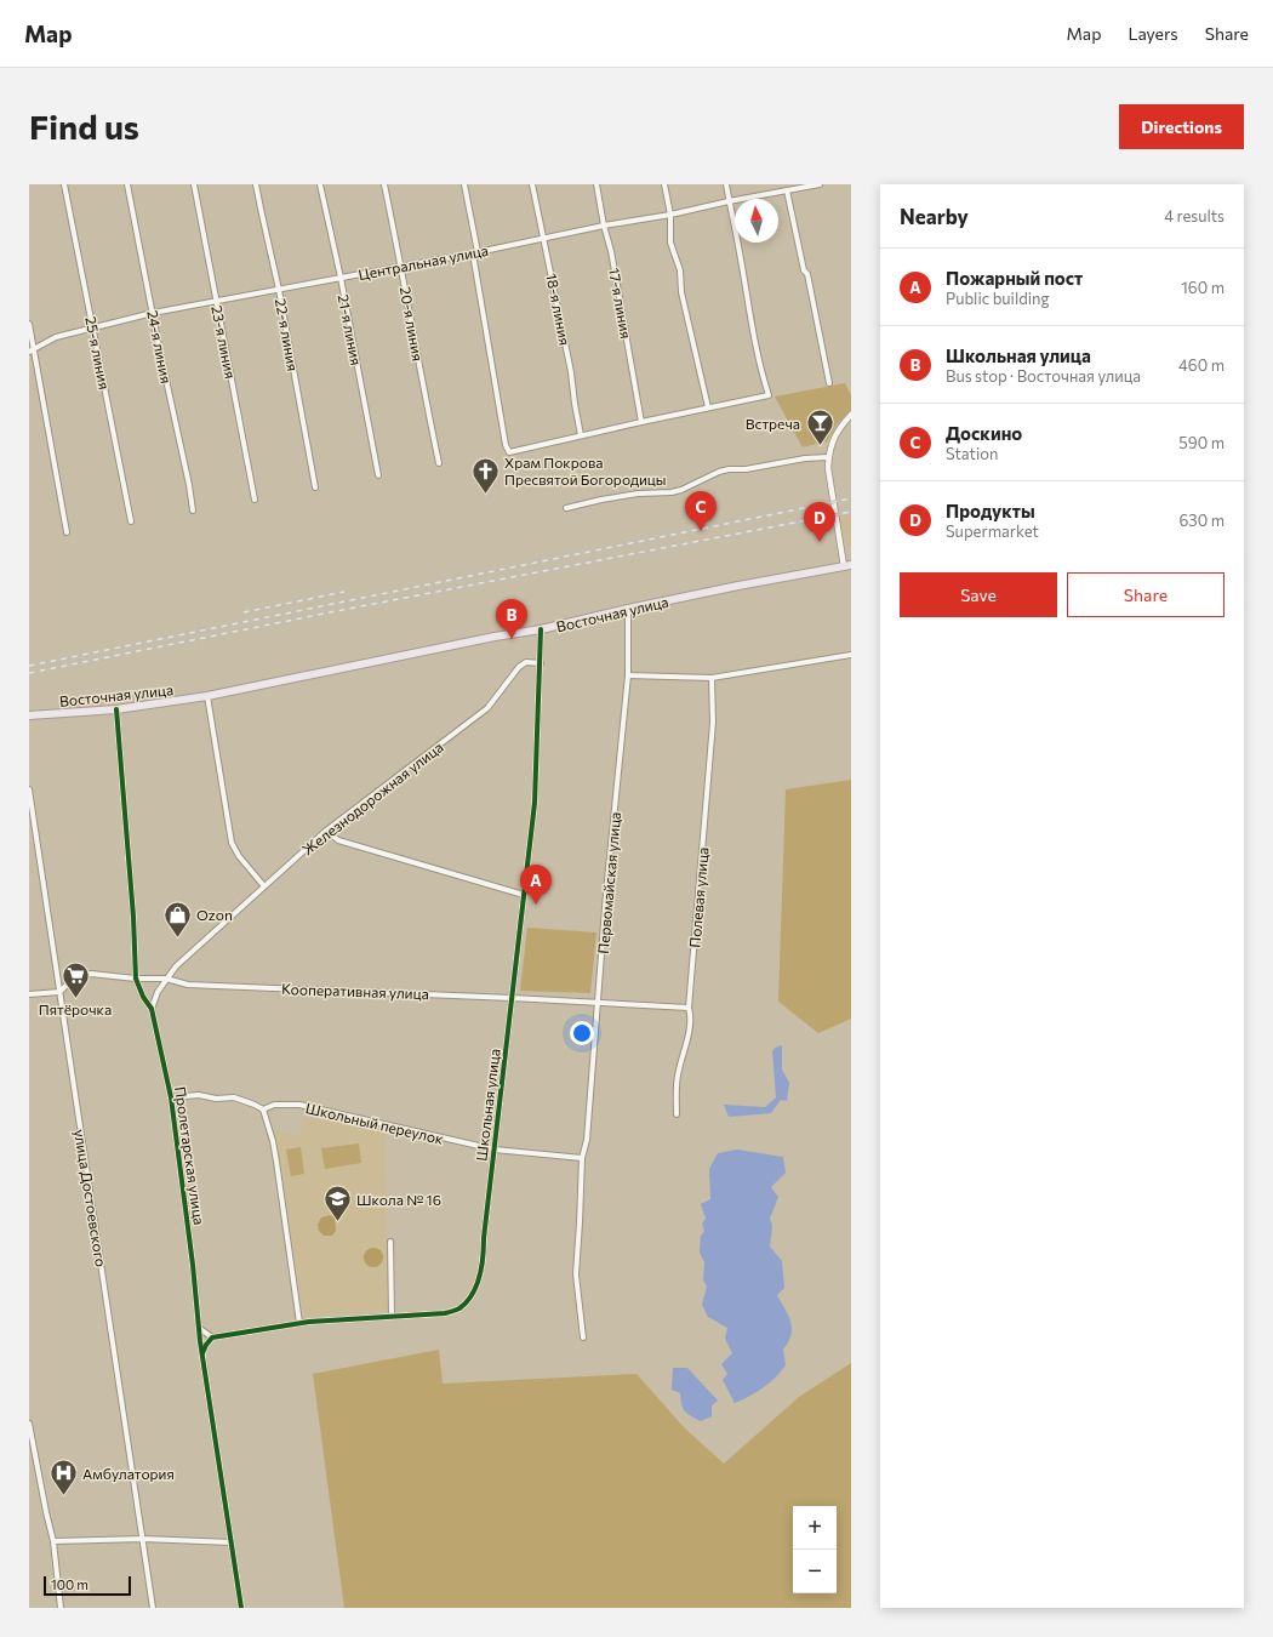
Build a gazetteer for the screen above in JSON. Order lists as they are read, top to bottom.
{
  "streets": {
    "main road": ["Восточная улица"],
    "street": [
      "Центральная улица",
      "17-я линия",
      "18-я линия",
      "20-я линия",
      "21-я линия",
      "22-я линия",
      "23-я линия",
      "24-я линия",
      "25-я линия",
      "Железнодорожная улица",
      "Первомайская улица",
      "Полевая улица",
      "Кооперативная улица",
      "Школьная улица",
      "Школьный переулок",
      "Пролетарская улица",
      "улица Достоевского"
    ]
  },
  "crossings": [
    ["Центральная улица", "17-я линия"],
    ["Центральная улица", "18-я линия"],
    ["Центральная улица", "20-я линия"],
    ["Центральная улица", "21-я линия"],
    ["Центральная улица", "22-я линия"],
    ["Центральная улица", "23-я линия"],
    ["Центральная улица", "24-я линия"],
    ["Центральная улица", "25-я линия"],
    ["Восточная улица", "Первомайская улица"],
    ["Восточная улица", "Школьная улица"],
    ["Восточная улица", "Пролетарская улица"],
    ["Железнодорожная улица", "Кооперативная улица"],
    ["Железнодорожная улица", "Школьная улица"],
    ["Железнодорожная улица", "Пролетарская улица"],
    ["Первомайская улица", "Кооперативная улица"],
    ["Первомайская улица", "Школьный переулок"],
    ["Полевая улица", "Кооперативная улица"],
    ["Кооперативная улица", "Школьная улица"],
    ["Кооперативная улица", "Пролетарская улица"],
    ["Кооперативная улица", "улица Достоевского"],
    ["Школьная улица", "Школьный переулок"]
  ],
  "places": {
    "bar": ["Встреча"],
    "church": ["Храм Покрова Пресвятой Богородицы"],
    "shop": ["Ozon"],
    "supermarket": ["Пятёрочка"],
    "school or university": ["Школа № 16"],
    "hospital": ["Амбулатория"]
  },
  "scale_bar": "100 m",
  "north": "top",
  "page": {
    "header": "Map",
    "nav": ["Map", "Layers", "Share"],
    "buttons": [
      "Directions",
      ["Save", "Share"]
    ],
    "title": "Find us",
    "heading": ["Nearby", "4 results"],
    "list": [
      {
        "mark": "A",
        "name": "Пожарный пост",
        "note": "Public building",
        "value": "160 m"
      },
      {
        "mark": "B",
        "name": "Школьная улица",
        "note": "Bus stop · Восточная улица",
        "value": "460 m"
      },
      {
        "mark": "C",
        "name": "Доскино",
        "note": "Station",
        "value": "590 m"
      },
      {
        "mark": "D",
        "name": "Продукты",
        "note": "Supermarket",
        "value": "630 m"
      }
    ],
    "pins": [
      "C",
      "D",
      "B",
      "A"
    ],
    "map_buttons": ["+", "−"],
    "scale": "100 m"
  }
}
